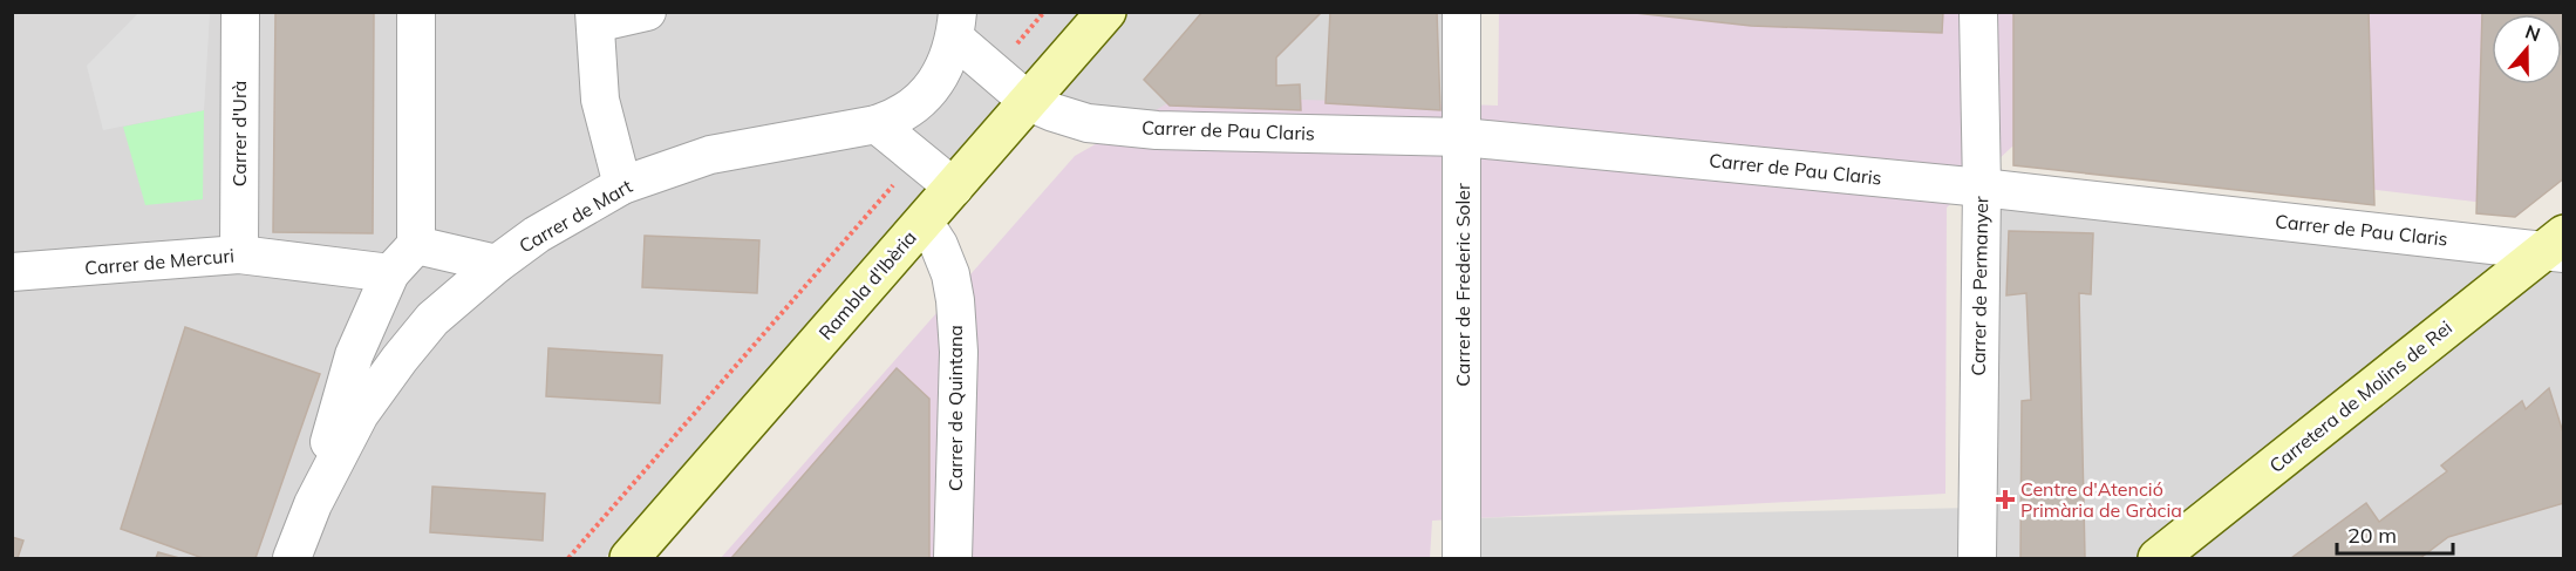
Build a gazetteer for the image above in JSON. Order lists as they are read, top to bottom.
{
  "streets": {
    "main road": ["Rambla d'Ibèria", "Carretera de Molins de Rei"],
    "street": [
      "Carrer de Pau Claris",
      "Carrer d'Urà",
      "Carrer de Mart",
      "Carrer de Mercuri",
      "Carrer de Frederic Soler",
      "Carrer de Permanyer",
      "Carrer de Quintana"
    ]
  },
  "crossings": [
    ["Carrer de Pau Claris", "Carrer de Mart"],
    ["Carrer de Pau Claris", "Rambla d'Ibèria"],
    ["Carrer de Pau Claris", "Carrer de Frederic Soler"],
    ["Carrer de Pau Claris", "Carrer de Permanyer"],
    ["Carrer de Pau Claris", "Carretera de Molins de Rei"],
    ["Carrer d'Urà", "Carrer de Mercuri"],
    ["Carrer de Mart", "Carrer de Mercuri"],
    ["Rambla d'Ibèria", "Carrer de Quintana"]
  ],
  "places": {
    "health": ["Centre d'Atenció Primària de Gràcia"]
  },
  "scale_bar": "20 m",
  "north": "top"
}
